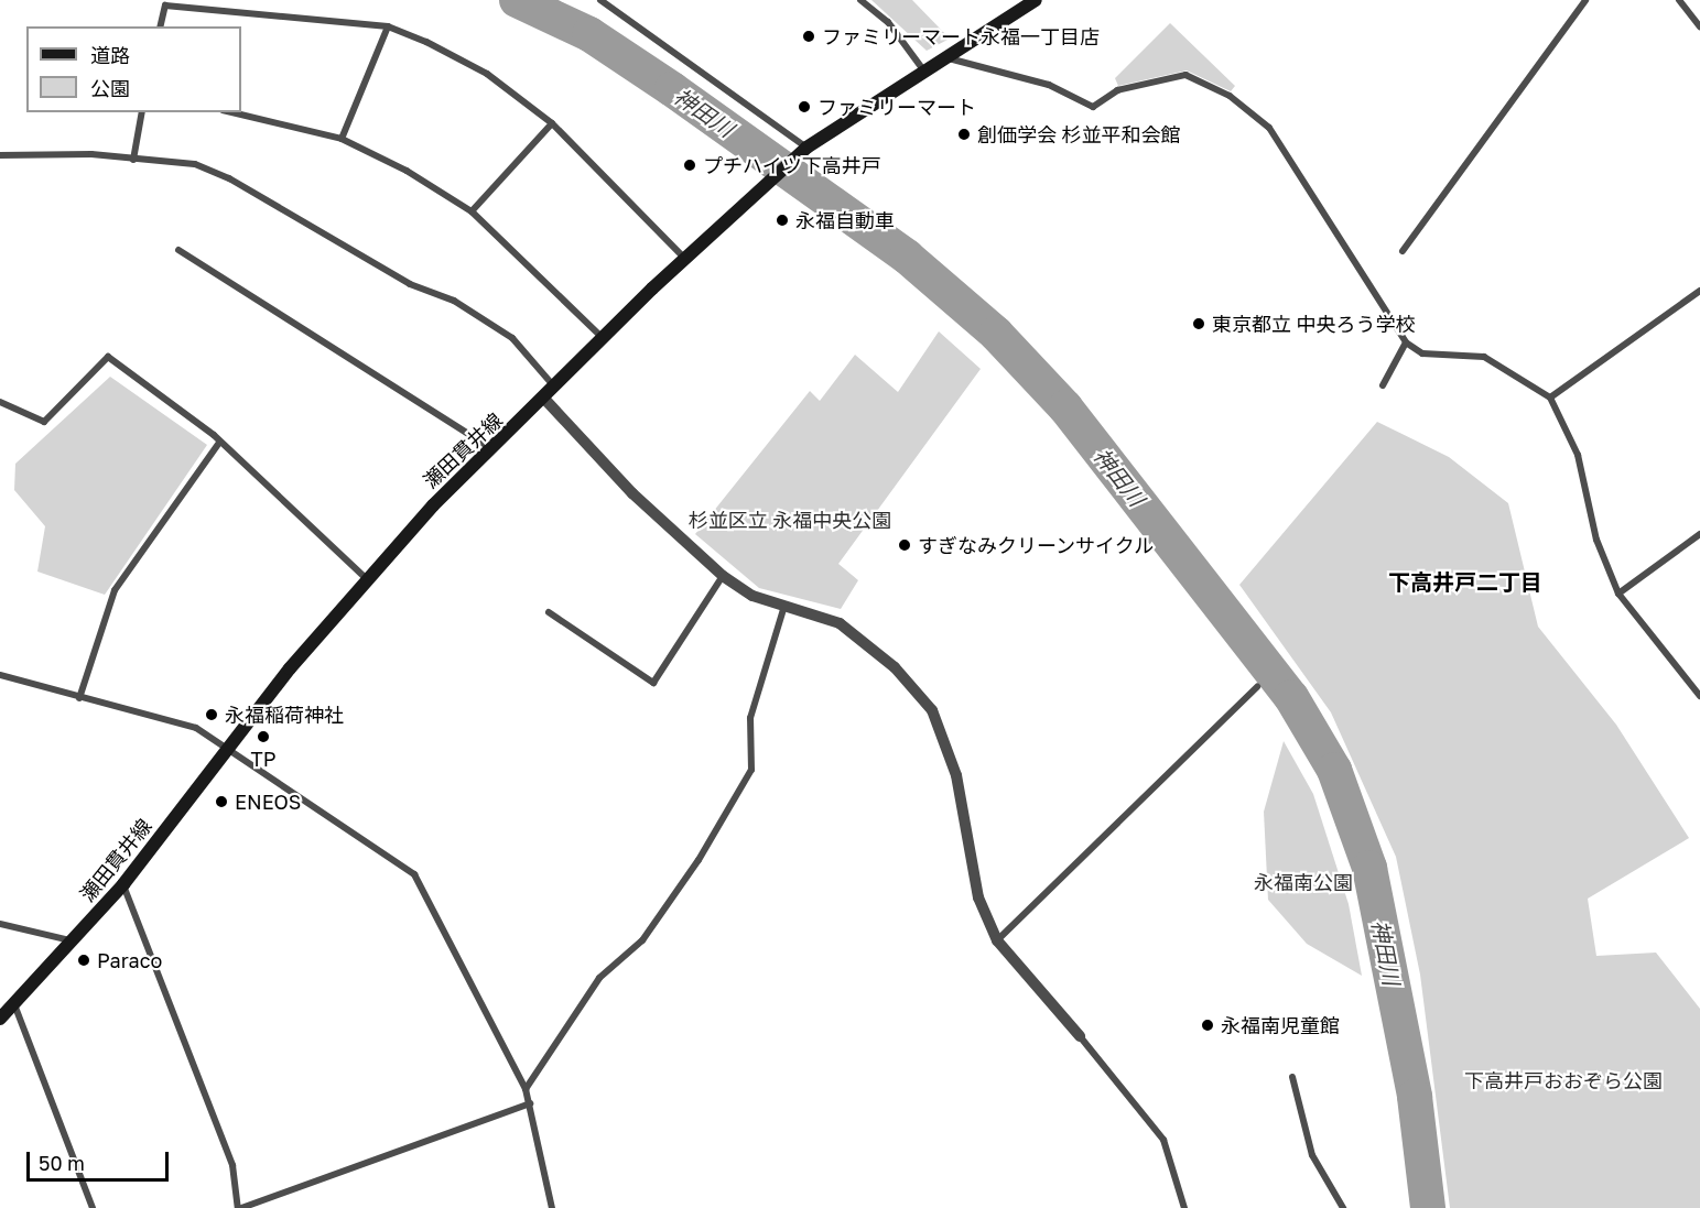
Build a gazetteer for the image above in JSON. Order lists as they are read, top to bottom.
{
  "streets": {
    "main road": ["瀬田貫井線"]
  },
  "districts": ["下高井戸二丁目"],
  "water": ["神田川"],
  "parks": ["杉並区立 永福中央公園", "永福南公園", "下高井戸おおぞら公園"],
  "places": [
    "ファミリーマート永福一丁目店",
    "ファミリーマート",
    "創価学会 杉並平和会館",
    "プチハイツ下高井戸",
    "永福自動車",
    "東京都立 中央ろう学校",
    "すぎなみクリーンサイクル",
    "永福稲荷神社",
    "TP",
    "ENEOS",
    "Paraco",
    "永福南児童館"
  ],
  "legend": ["道路", "公園"],
  "scale_bar": "50 m"
}
